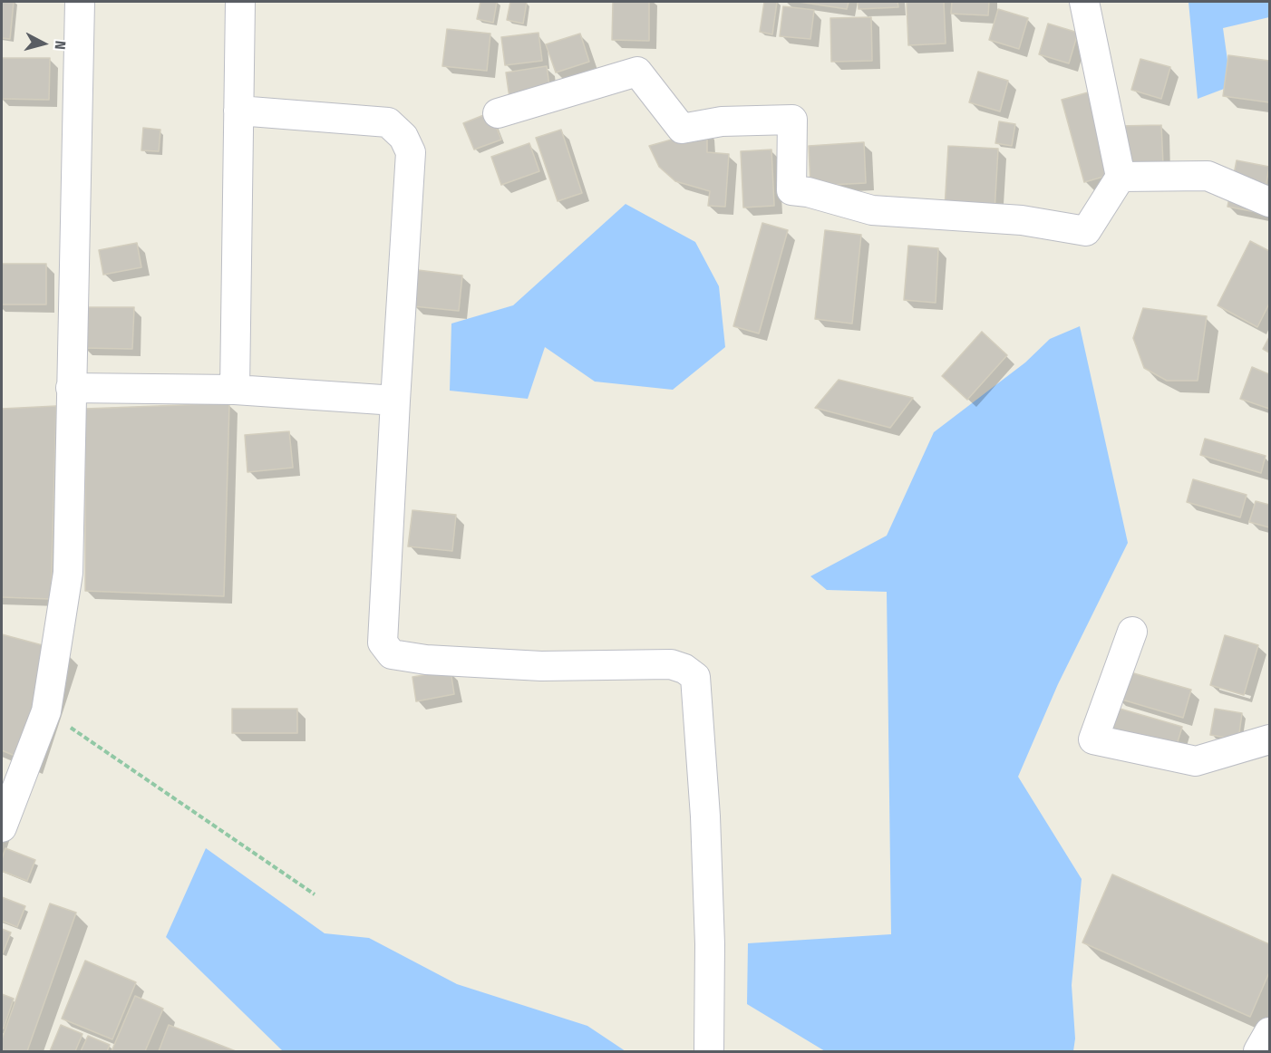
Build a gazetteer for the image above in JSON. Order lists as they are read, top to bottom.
{
  "north": "right"
}
